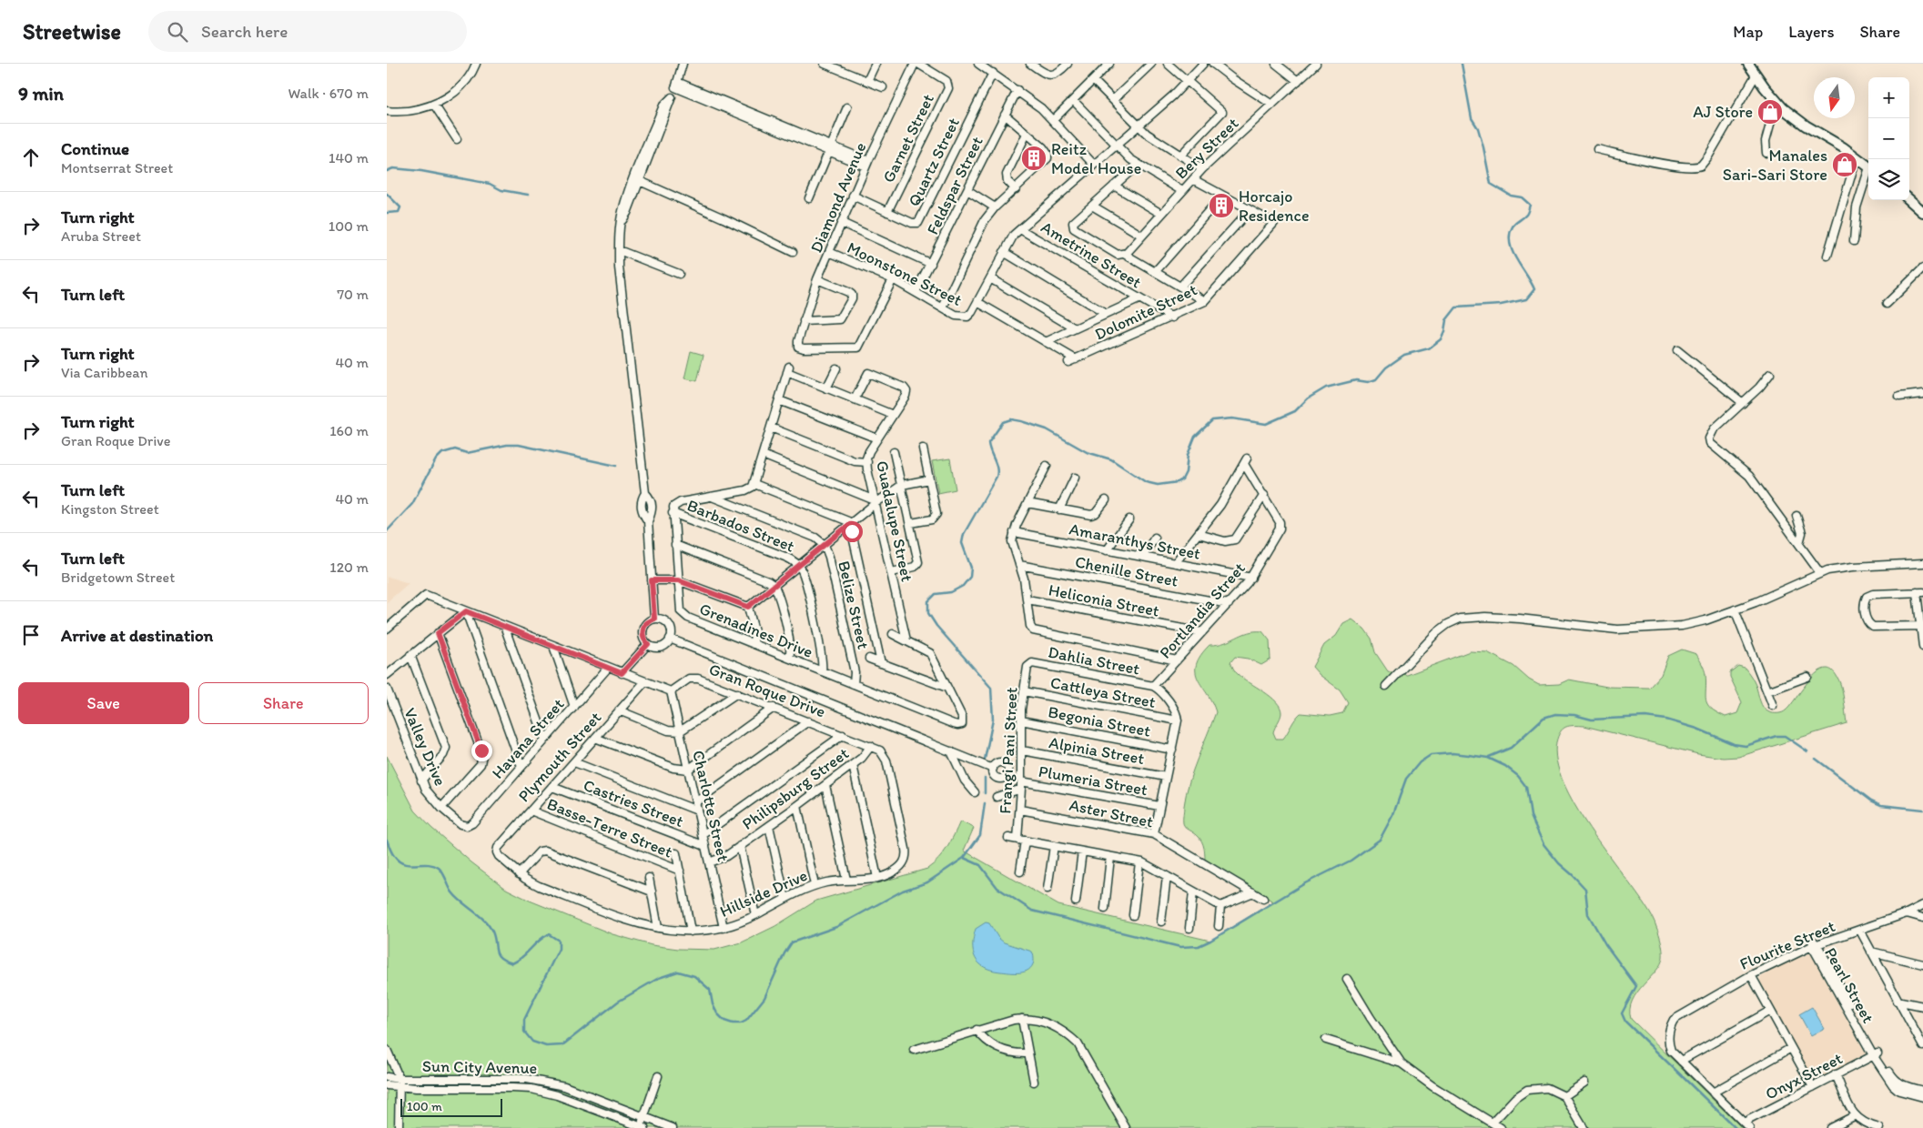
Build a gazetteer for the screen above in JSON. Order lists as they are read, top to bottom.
{
  "streets": {
    "street": [
      "Garnet Street",
      "Bery Street",
      "Quartz Street",
      "Feldspar Street",
      "Diamond Avenue",
      "Ametrine Street",
      "Moonstone Street",
      "Dolomite Street",
      "Guadalupe Street",
      "Barbados Street",
      "Amaranthys Street",
      "Chenille Street",
      "Heliconia Street",
      "Belize Street",
      "Portlandia Street",
      "Grenadines Drive",
      "Dahlia Street",
      "Gran Roque Drive",
      "Cattleya Street",
      "Begonia Street",
      "Havana Street",
      "Valley Drive",
      "Frangi Pani Street",
      "Alpinia Street",
      "Plymouth Street",
      "Plumeria Street",
      "Philipsburg Street",
      "Castries Street",
      "Charlotte Street",
      "Aster Street",
      "Basse-Terre Street",
      "Hillside Drive",
      "Flourite Street",
      "Pearl Street",
      "Sun City Avenue",
      "Onyx Street"
    ]
  },
  "crossings": [
    ["Garnet Street", "Quartz Street"],
    ["Bery Street", "Dolomite Street"],
    ["Quartz Street", "Diamond Avenue"],
    ["Feldspar Street", "Moonstone Street"],
    ["Diamond Avenue", "Moonstone Street"],
    ["Ametrine Street", "Dolomite Street"],
    ["Barbados Street", "Grenadines Drive"],
    ["Amaranthys Street", "Portlandia Street"],
    ["Chenille Street", "Portlandia Street"],
    ["Heliconia Street", "Portlandia Street"],
    ["Belize Street", "Grenadines Drive"],
    ["Portlandia Street", "Dahlia Street"],
    ["Dahlia Street", "Frangi Pani Street"],
    ["Gran Roque Drive", "Philipsburg Street"],
    ["Gran Roque Drive", "Charlotte Street"],
    ["Gran Roque Drive", "Hillside Drive"],
    ["Cattleya Street", "Frangi Pani Street"],
    ["Begonia Street", "Frangi Pani Street"],
    ["Havana Street", "Valley Drive"],
    ["Frangi Pani Street", "Alpinia Street"],
    ["Frangi Pani Street", "Plumeria Street"],
    ["Frangi Pani Street", "Aster Street"],
    ["Plymouth Street", "Castries Street"],
    ["Plymouth Street", "Basse-Terre Street"],
    ["Plymouth Street", "Hillside Drive"],
    ["Philipsburg Street", "Charlotte Street"],
    ["Philipsburg Street", "Hillside Drive"],
    ["Castries Street", "Charlotte Street"],
    ["Charlotte Street", "Hillside Drive"],
    ["Basse-Terre Street", "Hillside Drive"],
    ["Flourite Street", "Pearl Street"],
    ["Pearl Street", "Onyx Street"]
  ],
  "places": {
    "shop": ["AJ Store", "Manales Sari-Sari Store"],
    "building": ["Reitz Model House", "Horcajo Residence"]
  },
  "scale_bar": "100 m",
  "north": "bottom",
  "page": {
    "header": "Streetwise",
    "search": "Search here",
    "nav": ["Map", "Layers", "Share"],
    "heading": ["9 min", "Walk · 670 m"],
    "map_buttons": ["+", "−"],
    "list": [
      ["Continue", "Montserrat Street", "140 m"],
      ["Turn right", "Aruba Street", "100 m"],
      ["Turn left", "70 m"],
      ["Turn right", "Via Caribbean", "40 m"],
      ["Turn right", "Gran Roque Drive", "160 m"],
      ["Turn left", "Kingston Street", "40 m"],
      ["Turn left", "Bridgetown Street", "120 m"],
      "Arrive at destination"
    ],
    "buttons": ["Save", "Share"],
    "scale": "100 m"
  }
}
